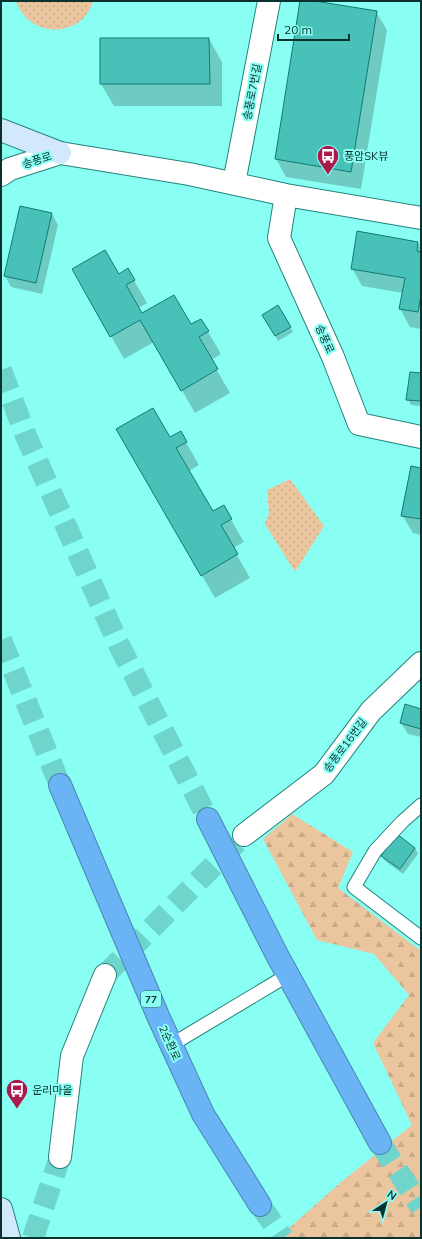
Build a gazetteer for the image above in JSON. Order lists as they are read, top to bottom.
{
  "streets": {
    "highway": ["77", "2순환로"],
    "street": ["송풍로7번길", "송풍로", "송풍로16번길"]
  },
  "crossings": [
    ["송풍로7번길", "송풍로"]
  ],
  "places": {
    "bus stop": ["풍암SK뷰", "운리마을"]
  },
  "scale_bar": "20 m",
  "north": "top right"
}
